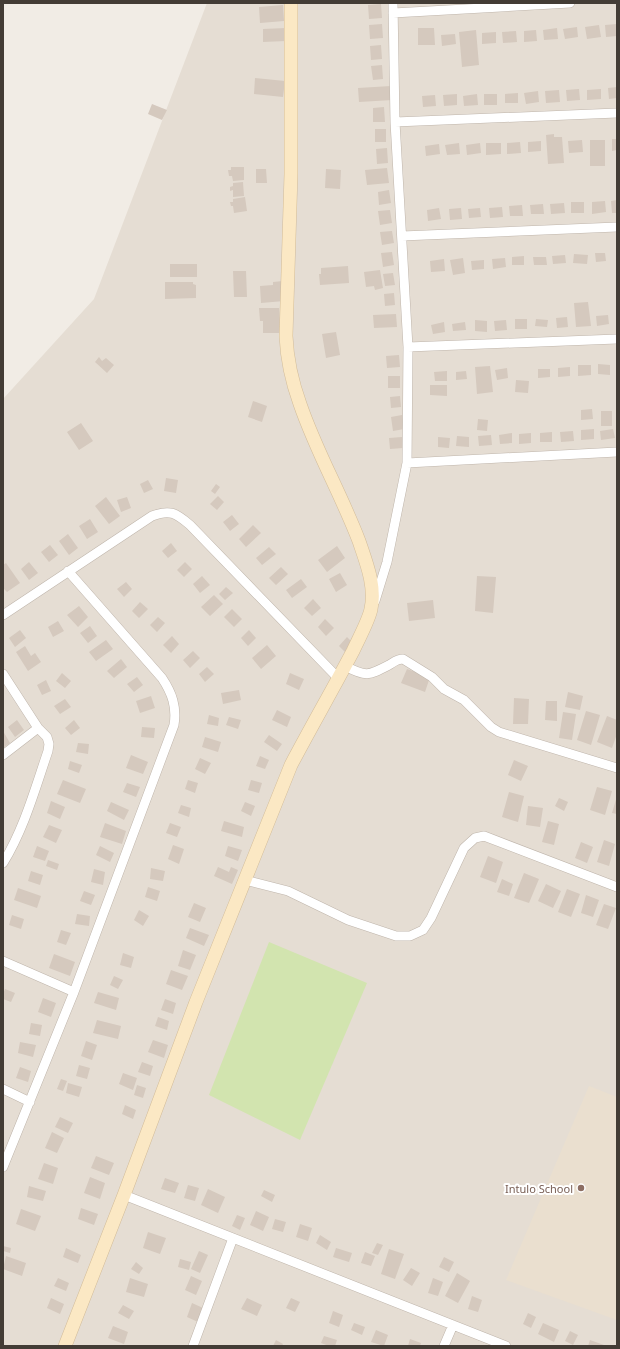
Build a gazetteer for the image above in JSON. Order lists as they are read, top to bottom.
{
  "places": ["Intulo School"]
}
